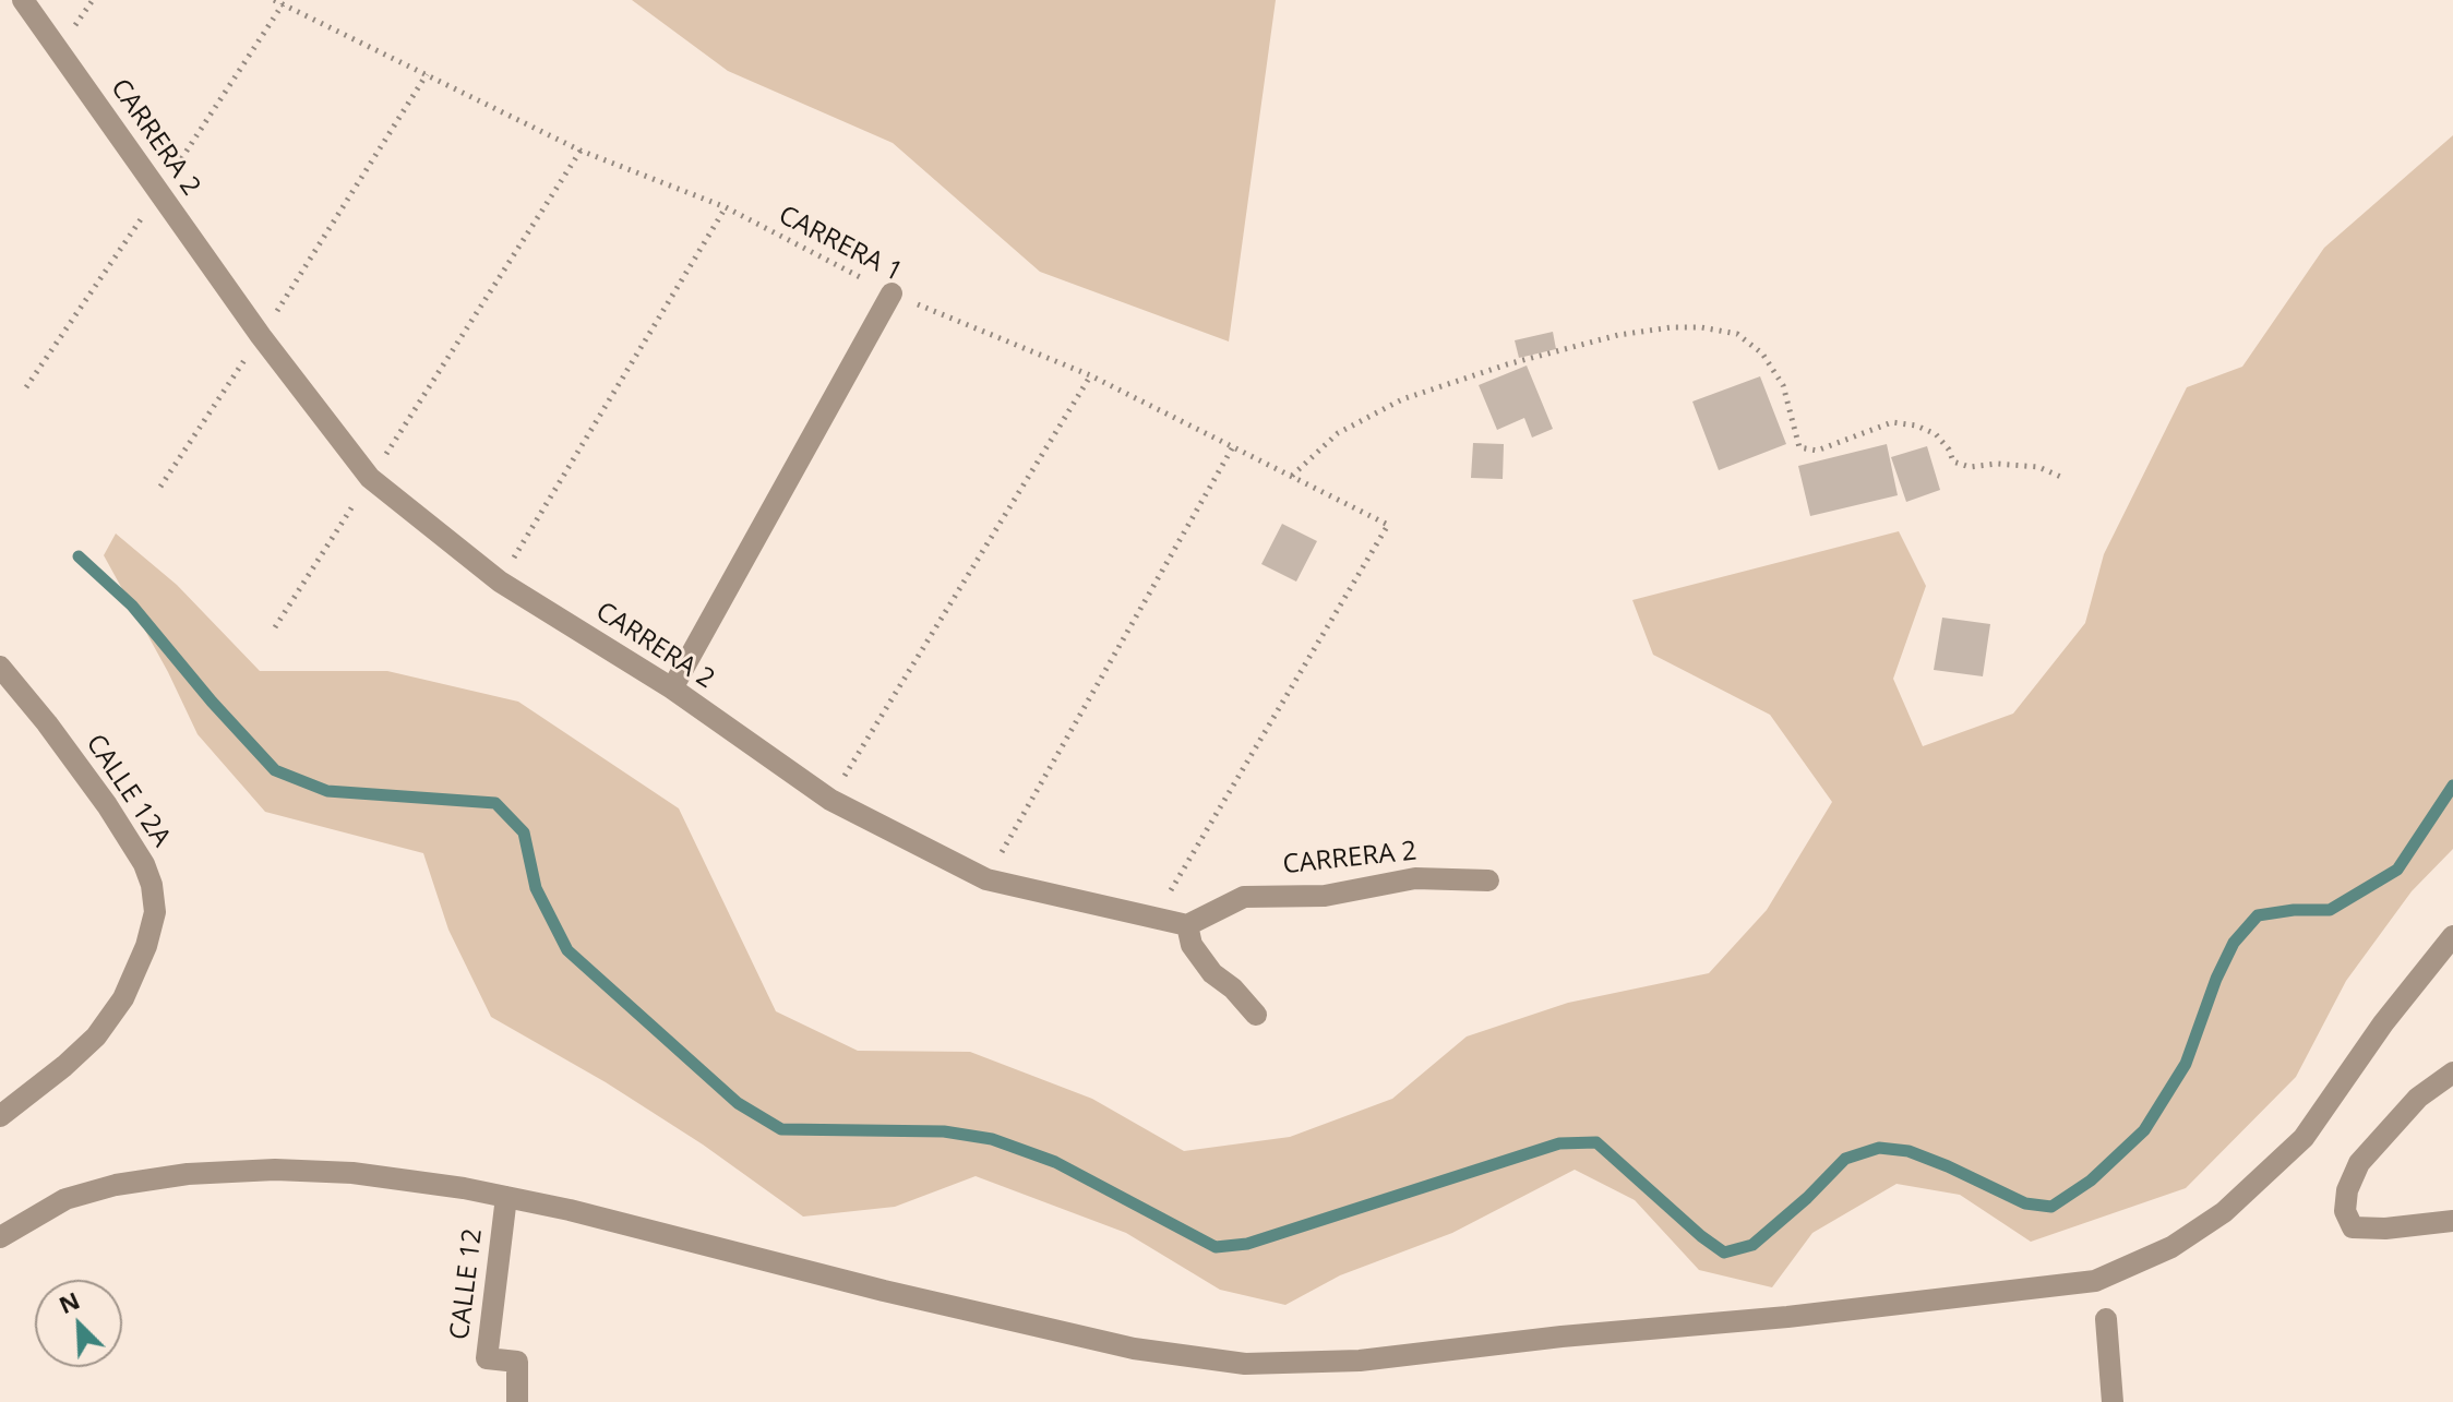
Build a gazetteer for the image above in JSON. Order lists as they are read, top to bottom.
{
  "streets": {
    "street": ["CARRERA 2", "CALLE 12A", "CALLE 12"],
    "path": ["CARRERA 1"]
  },
  "crossings": [
    ["CARRERA 2", "CARRERA 1"]
  ],
  "north": "top left"
}
